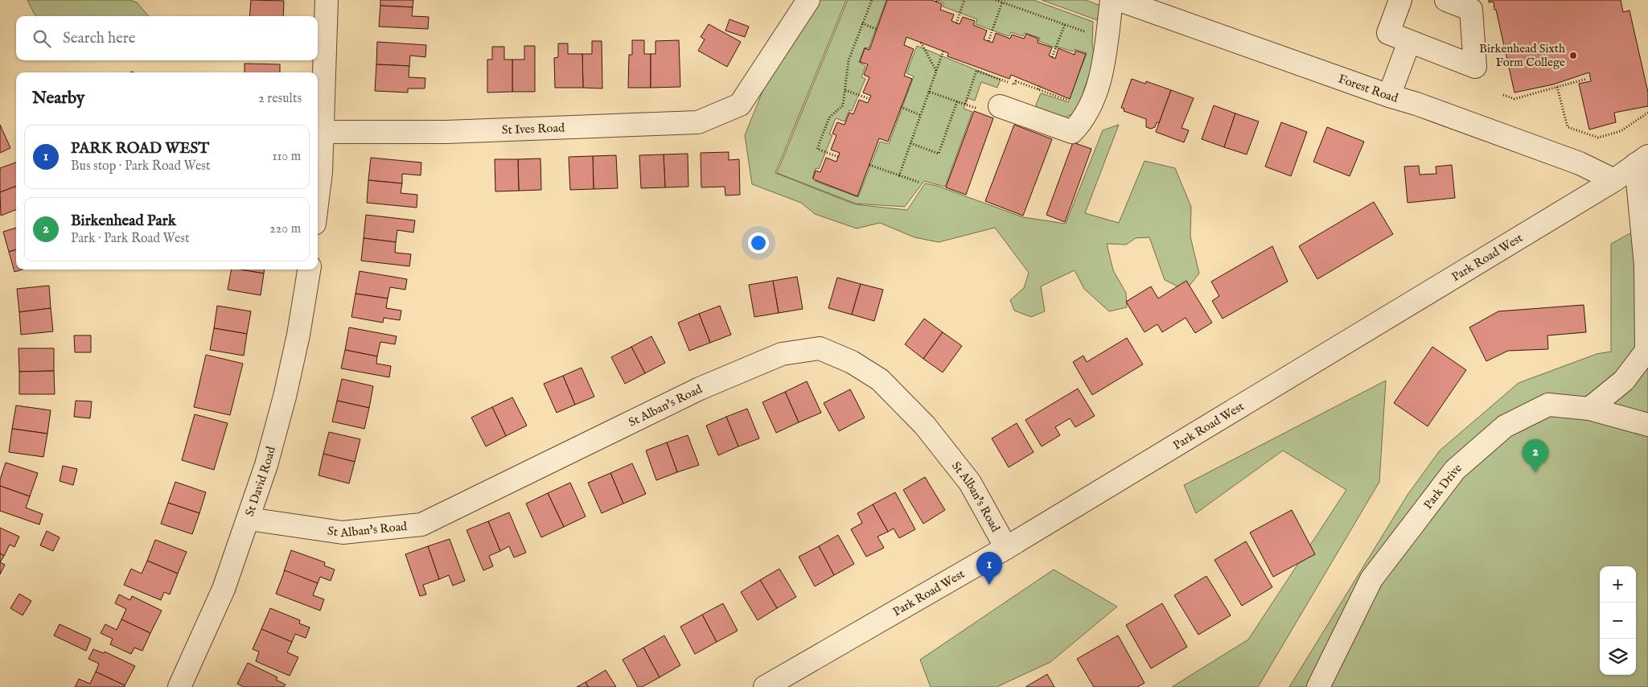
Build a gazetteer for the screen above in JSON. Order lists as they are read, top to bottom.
{
  "streets": {
    "street": [
      "Forest Road",
      "St Ives Road",
      "Park Road West",
      "St Alban's Road",
      "St David Road",
      "Park Drive"
    ]
  },
  "crossings": [
    ["Forest Road", "Park Road West"],
    ["Park Road West", "St Alban's Road"],
    ["St Alban's Road", "St David Road"]
  ],
  "places": ["Birkenhead Sixth Form College"],
  "page": {
    "search": "Search here",
    "heading": ["Nearby", "2 results"],
    "list": [
      {
        "mark": "1",
        "name": "PARK ROAD WEST",
        "note": "Bus stop · Park Road West",
        "value": "110 m"
      },
      {
        "mark": "2",
        "name": "Birkenhead Park",
        "note": "Park · Park Road West",
        "value": "220 m"
      }
    ],
    "pins": ["2", "1"],
    "map_buttons": ["+", "−"]
  }
}
